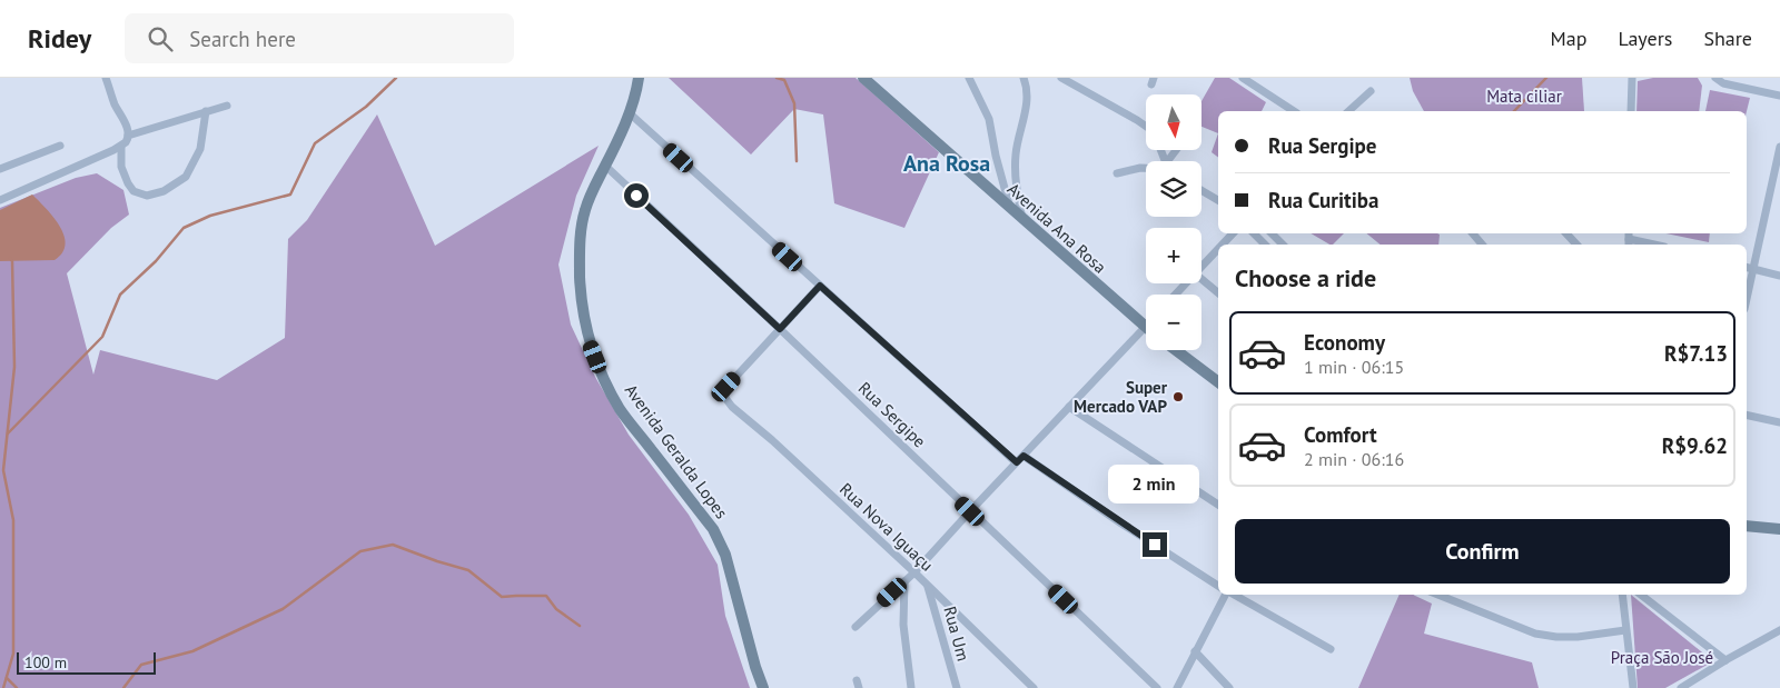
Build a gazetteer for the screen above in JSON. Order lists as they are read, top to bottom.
{
  "streets": {
    "main road": ["Avenida Ana Rosa", "Avenida Geralda Lopes"],
    "street": ["Rua Sergipe", "Rua Nova Iguaçu", "Rua Um"]
  },
  "crossings": [
    ["Rua Sergipe", "Avenida Geralda Lopes"],
    ["Rua Sergipe", "Rua Nova Iguaçu"],
    ["Rua Nova Iguaçu", "Rua Um"]
  ],
  "districts": ["Ana Rosa"],
  "parks": ["Mata ciliar", "Praça São José"],
  "places": ["Super Mercado VAP"],
  "scale_bar": "100 m",
  "north": "bottom",
  "page": {
    "header": "Ridey",
    "search": "Search here",
    "nav": ["Map", "Layers", "Share"],
    "map_buttons": ["+", "−"],
    "banner": ["Rua Sergipe", "Rua Curitiba"],
    "heading": "Choose a ride",
    "list": [
      {
        "name": "Economy",
        "note": "1 min · 06:15",
        "value": "R$7.13"
      },
      {
        "name": "Comfort",
        "note": "2 min · 06:16",
        "value": "R$9.62"
      }
    ],
    "bubble": "2 min",
    "buttons": "Confirm",
    "scale": "100 m"
  }
}
